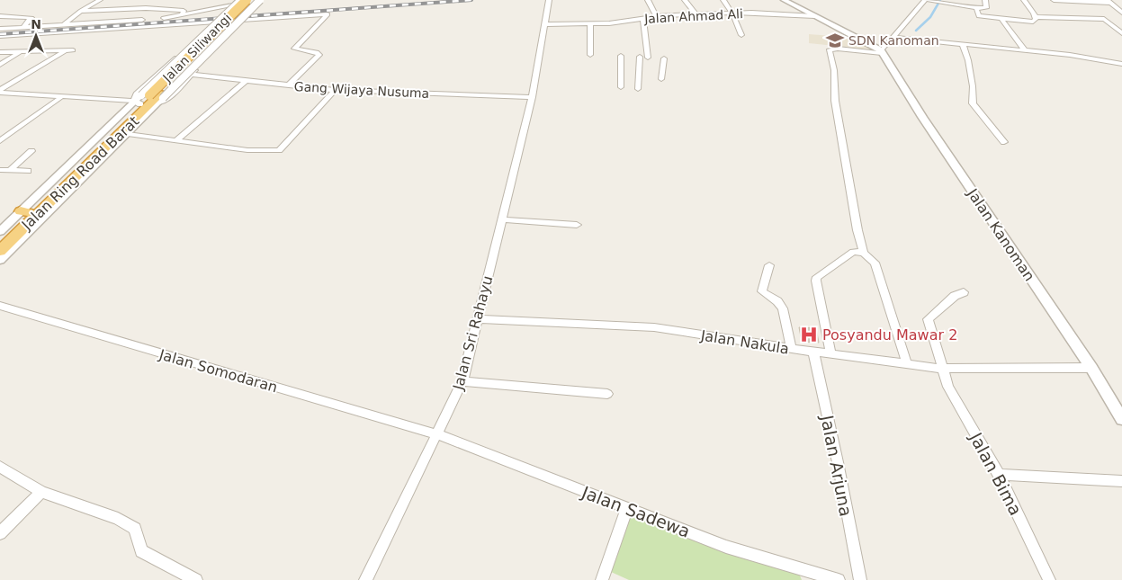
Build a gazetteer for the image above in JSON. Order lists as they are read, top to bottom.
{
  "streets": {
    "highway": ["Jalan Siliwangi", "Jalan Ring Road Barat"],
    "street": [
      "Jalan Ahmad Ali",
      "Gang Wijaya Nusuma",
      "Jalan Kanoman",
      "Jalan Sri Rahayu",
      "Jalan Nakula",
      "Jalan Somodaran",
      "Jalan Arjuna",
      "Jalan Bima",
      "Jalan Sadewa"
    ]
  },
  "crossings": [
    ["Jalan Ahmad Ali", "Jalan Sri Rahayu"],
    ["Jalan Siliwangi", "Jalan Ring Road Barat"],
    ["Gang Wijaya Nusuma", "Jalan Sri Rahayu"],
    ["Jalan Kanoman", "Jalan Nakula"],
    ["Jalan Sri Rahayu", "Jalan Nakula"],
    ["Jalan Sri Rahayu", "Jalan Somodaran"],
    ["Jalan Sri Rahayu", "Jalan Sadewa"],
    ["Jalan Nakula", "Jalan Arjuna"],
    ["Jalan Nakula", "Jalan Bima"],
    ["Jalan Somodaran", "Jalan Sadewa"]
  ],
  "places": {
    "school or university": ["SDN Kanoman"],
    "hospital": ["Posyandu Mawar 2"]
  },
  "north": "top"
}
